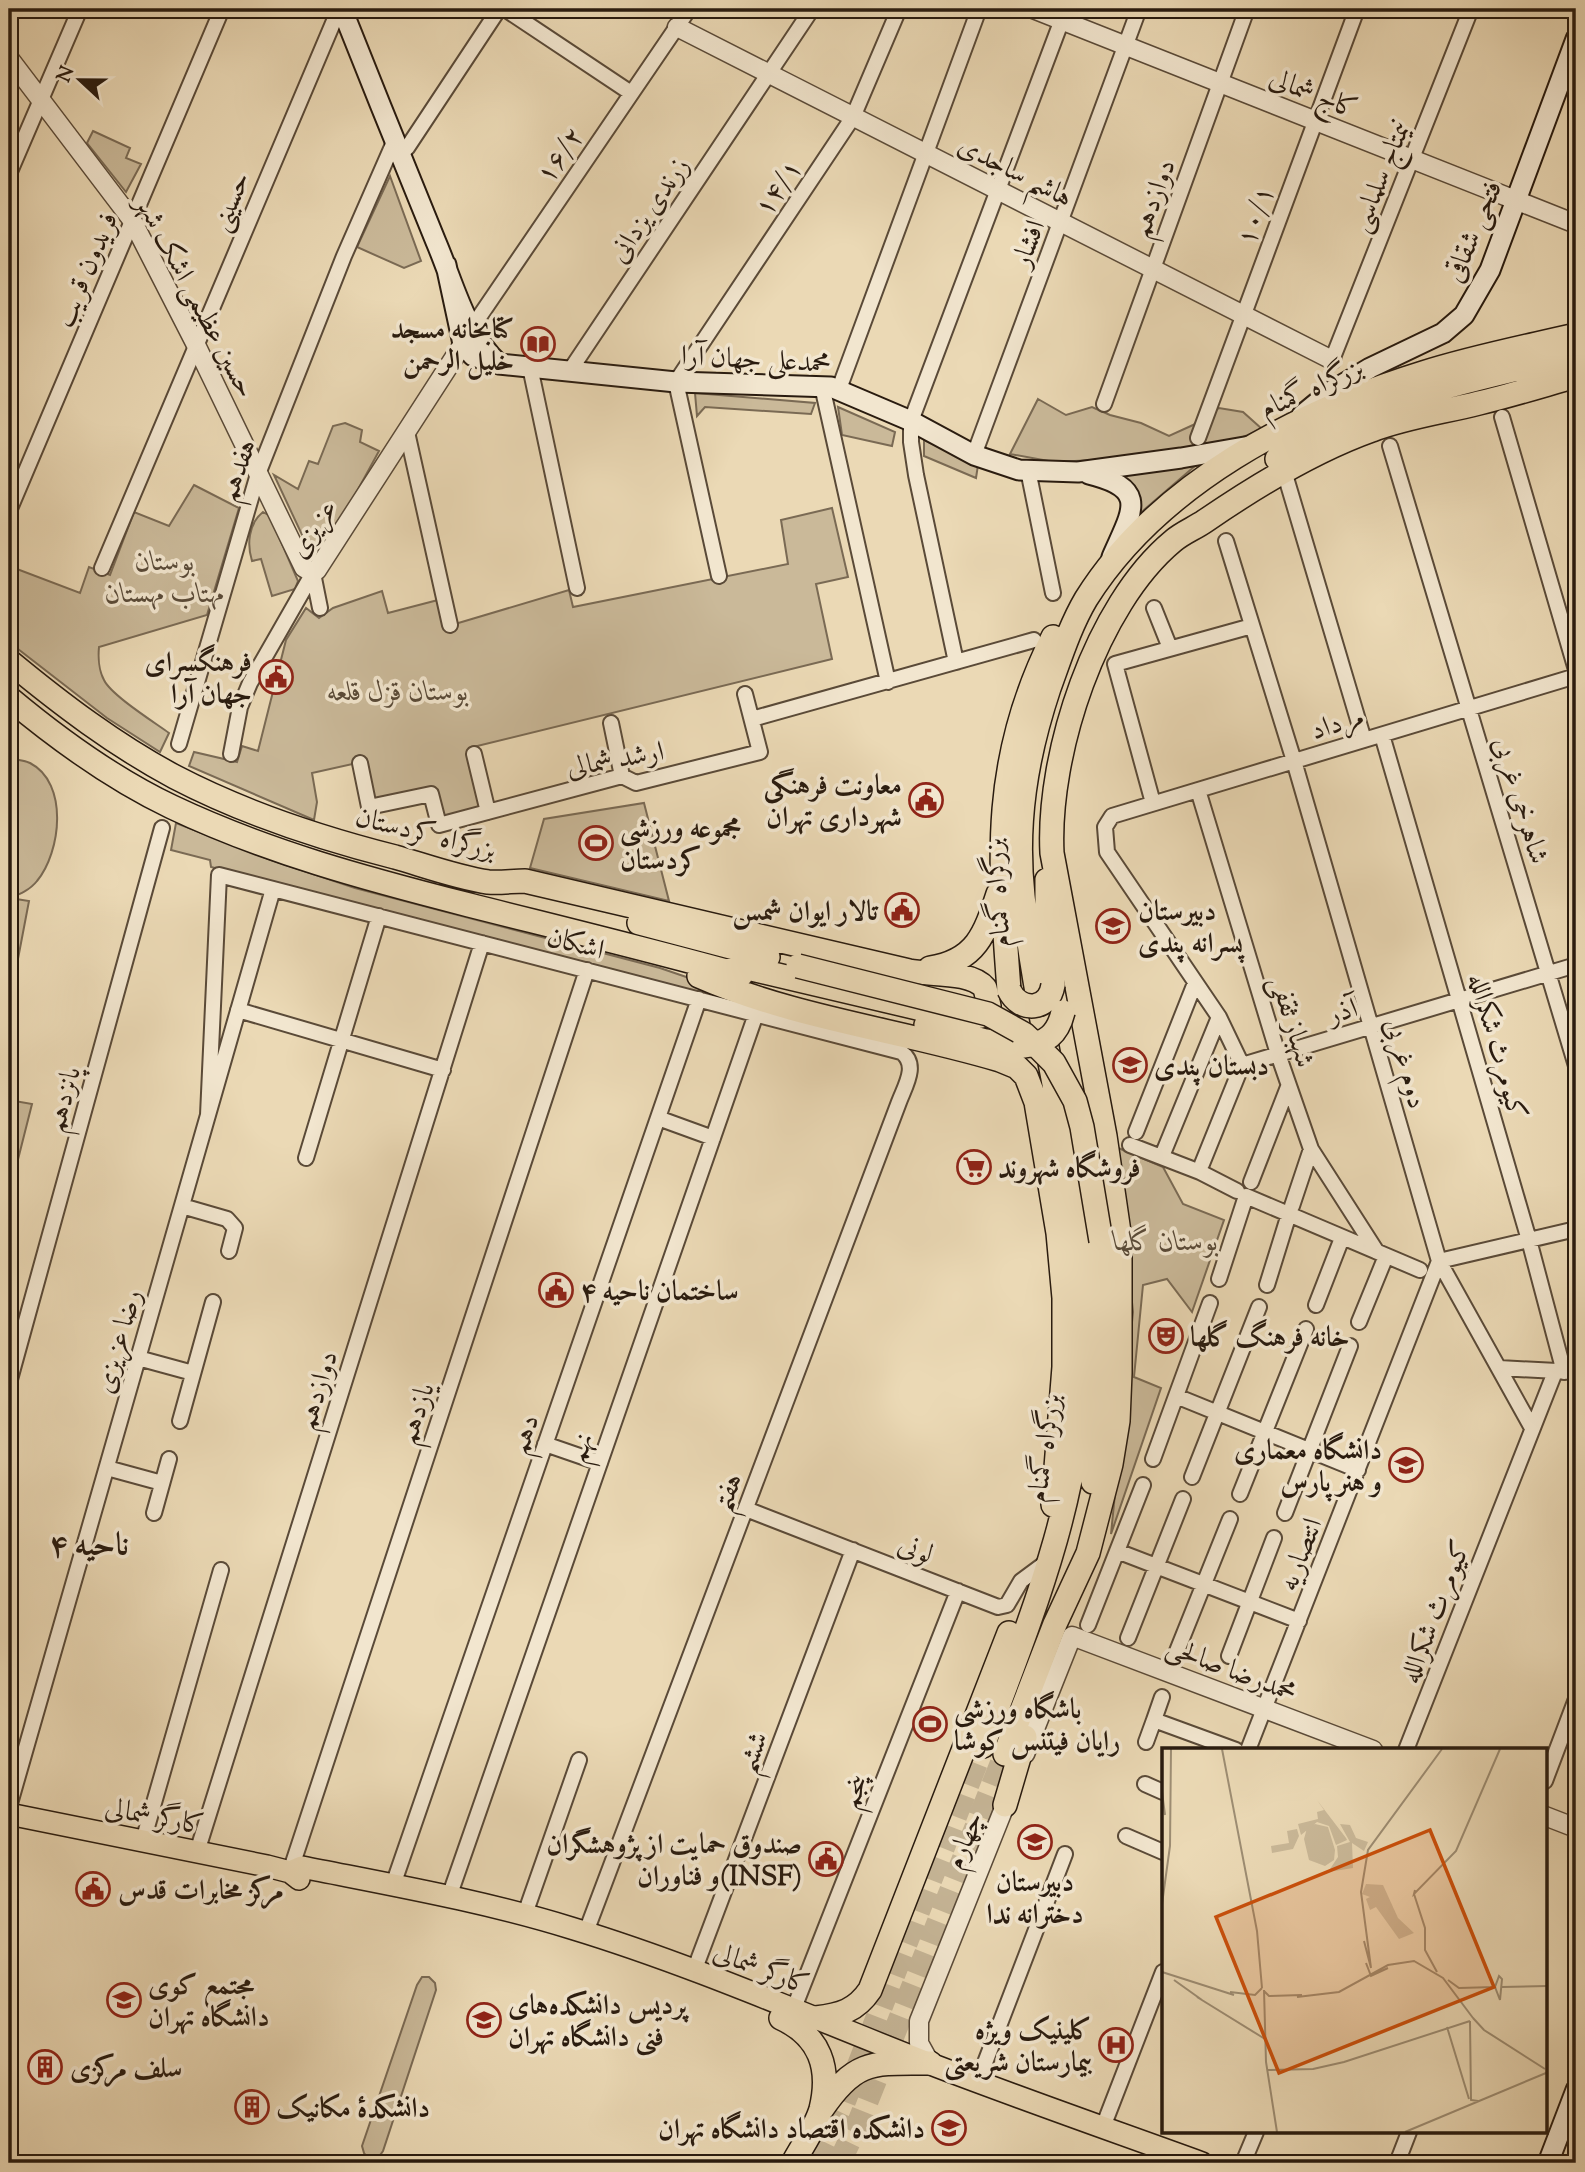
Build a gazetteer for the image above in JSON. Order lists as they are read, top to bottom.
{
  "streets": {
    "highway": ["بزرگراه گمنام", "بزرگراه کردستان"],
    "main road": ["فتحی شقاقی", "محمدعلی جهان آرا", "کارگر شمالی"],
    "street": [
      "کاج شمالی",
      "۱۶/۲",
      "هاشم ساجدی",
      "نیمتاج سلماسی",
      "۱۴/۱",
      "دوازدهم",
      "حسینی",
      "زرندی یزدانی",
      "۱۰/۱",
      "افشار",
      "فریدون قریب",
      "حسین عظیمی اشک شهر",
      "هفدهم",
      "عزیزی",
      "مرداد",
      "ارشد شمالی",
      "شاهرخی غربی",
      "اشکان",
      "آذر",
      "شهباز ثقفی",
      "کیومرث شکرالله",
      "دوم غربی",
      "پانزدهم",
      "رضا عزیزی",
      "یازدهم",
      "دهم",
      "نهم",
      "هفتم",
      "لونی",
      "انتصاریه",
      "محمدرضا صالحی",
      "ششم",
      "پنجم",
      "چهارم"
    ]
  },
  "crossings": [
    ["کاج شمالی", "نیمتاج سلماسی"],
    ["کاج شمالی", "دوازدهم"],
    ["کاج شمالی", "۱۰/۱"],
    ["کاج شمالی", "فتحی شقاقی"],
    ["کاج شمالی", "افشار"],
    ["۱۶/۲", "هاشم ساجدی"],
    ["۱۶/۲", "محمدعلی جهان آرا"],
    ["۱۶/۲", "عزیزی"],
    ["هاشم ساجدی", "نیمتاج سلماسی"],
    ["هاشم ساجدی", "۱۴/۱"],
    ["هاشم ساجدی", "دوازدهم"],
    ["هاشم ساجدی", "زرندی یزدانی"],
    ["هاشم ساجدی", "۱۰/۱"],
    ["هاشم ساجدی", "افشار"],
    ["۱۴/۱", "محمدعلی جهان آرا"],
    ["دوازدهم", "اشکان"],
    ["دوازدهم", "کارگر شمالی"],
    ["حسینی", "حسین عظیمی اشک شهر"],
    ["زرندی یزدانی", "محمدعلی جهان آرا"],
    ["فتحی شقاقی", "بزرگراه گمنام"],
    ["افشار", "محمدعلی جهان آرا"],
    ["فریدون قریب", "حسین عظیمی اشک شهر"],
    ["حسین عظیمی اشک شهر", "هفدهم"],
    ["حسین عظیمی اشک شهر", "عزیزی"],
    ["محمدعلی جهان آرا", "عزیزی"],
    ["بزرگراه گمنام", "لونی"],
    ["بزرگراه گمنام", "محمدرضا صالحی"],
    ["بزرگراه گمنام", "چهارم"],
    ["مرداد", "شاهرخی غربی"],
    ["مرداد", "شهباز ثقفی"],
    ["مرداد", "کیومرث شکرالله"],
    ["مرداد", "دوم غربی"],
    ["شاهرخی غربی", "آذر"],
    ["اشکان", "رضا عزیزی"],
    ["اشکان", "یازدهم"],
    ["اشکان", "دهم"],
    ["اشکان", "نهم"],
    ["اشکان", "هفتم"],
    ["آذر", "شهباز ثقفی"],
    ["آذر", "کیومرث شکرالله"],
    ["آذر", "دوم غربی"],
    ["کیومرث شکرالله", "دوم غربی"],
    ["دوم غربی", "انتصاریه"],
    ["یازدهم", "کارگر شمالی"],
    ["دهم", "کارگر شمالی"],
    ["نهم", "کارگر شمالی"],
    ["هفتم", "لونی"],
    ["هفتم", "کارگر شمالی"],
    ["لونی", "ششم"],
    ["لونی", "پنجم"],
    ["انتصاریه", "محمدرضا صالحی"],
    ["محمدرضا صالحی", "چهارم"],
    ["ششم", "کارگر شمالی"],
    ["پنجم", "کارگر شمالی"],
    ["کارگر شمالی", "چهارم"]
  ],
  "districts": ["ناحیه ۴"],
  "parks": ["بوستان مهتاب مهستان", "بوستان قزل قلعه", "بوستان گلها"],
  "places": {
    "library": ["كتابخانه مسجد خليل الرحمن"],
    "public building": [
      "فرهنگسرای جهان آرا",
      "معاونت فرهنگی شهرداری تهران",
      "تالار ایوان شمس",
      "ساختمان ناحیه ۴",
      "صندوق حمایت از پژوهشگران و فناوران(INSF)",
      "مرکز مخابرات قدس"
    ],
    "sports": ["مجموعه ورزشی کردستان", "باشگاه ورزشی رایان فیتنس کوشا"],
    "school or university": [
      "دبیرستان پسرانه پندی",
      "دبستان پندی",
      "دانشگاه معماری و هنر پارس",
      "دبیرستان دخترانه ندا",
      "مجتمع کوی دانشگاه تهران",
      "پردیس دانشکده‌های فنی دانشگاه تهران",
      "دانشکده اقتصاد دانشگاه تهران"
    ],
    "supermarket": ["فروشگاه شهروند"],
    "theatre": ["خانه فرهنگ گلها"],
    "hospital": ["کلینیک ویژه بیمارستان شریعتی"],
    "building": ["سلف مرکزی", "دانشکدهٔ مکانیک"]
  },
  "north": "left"
}
